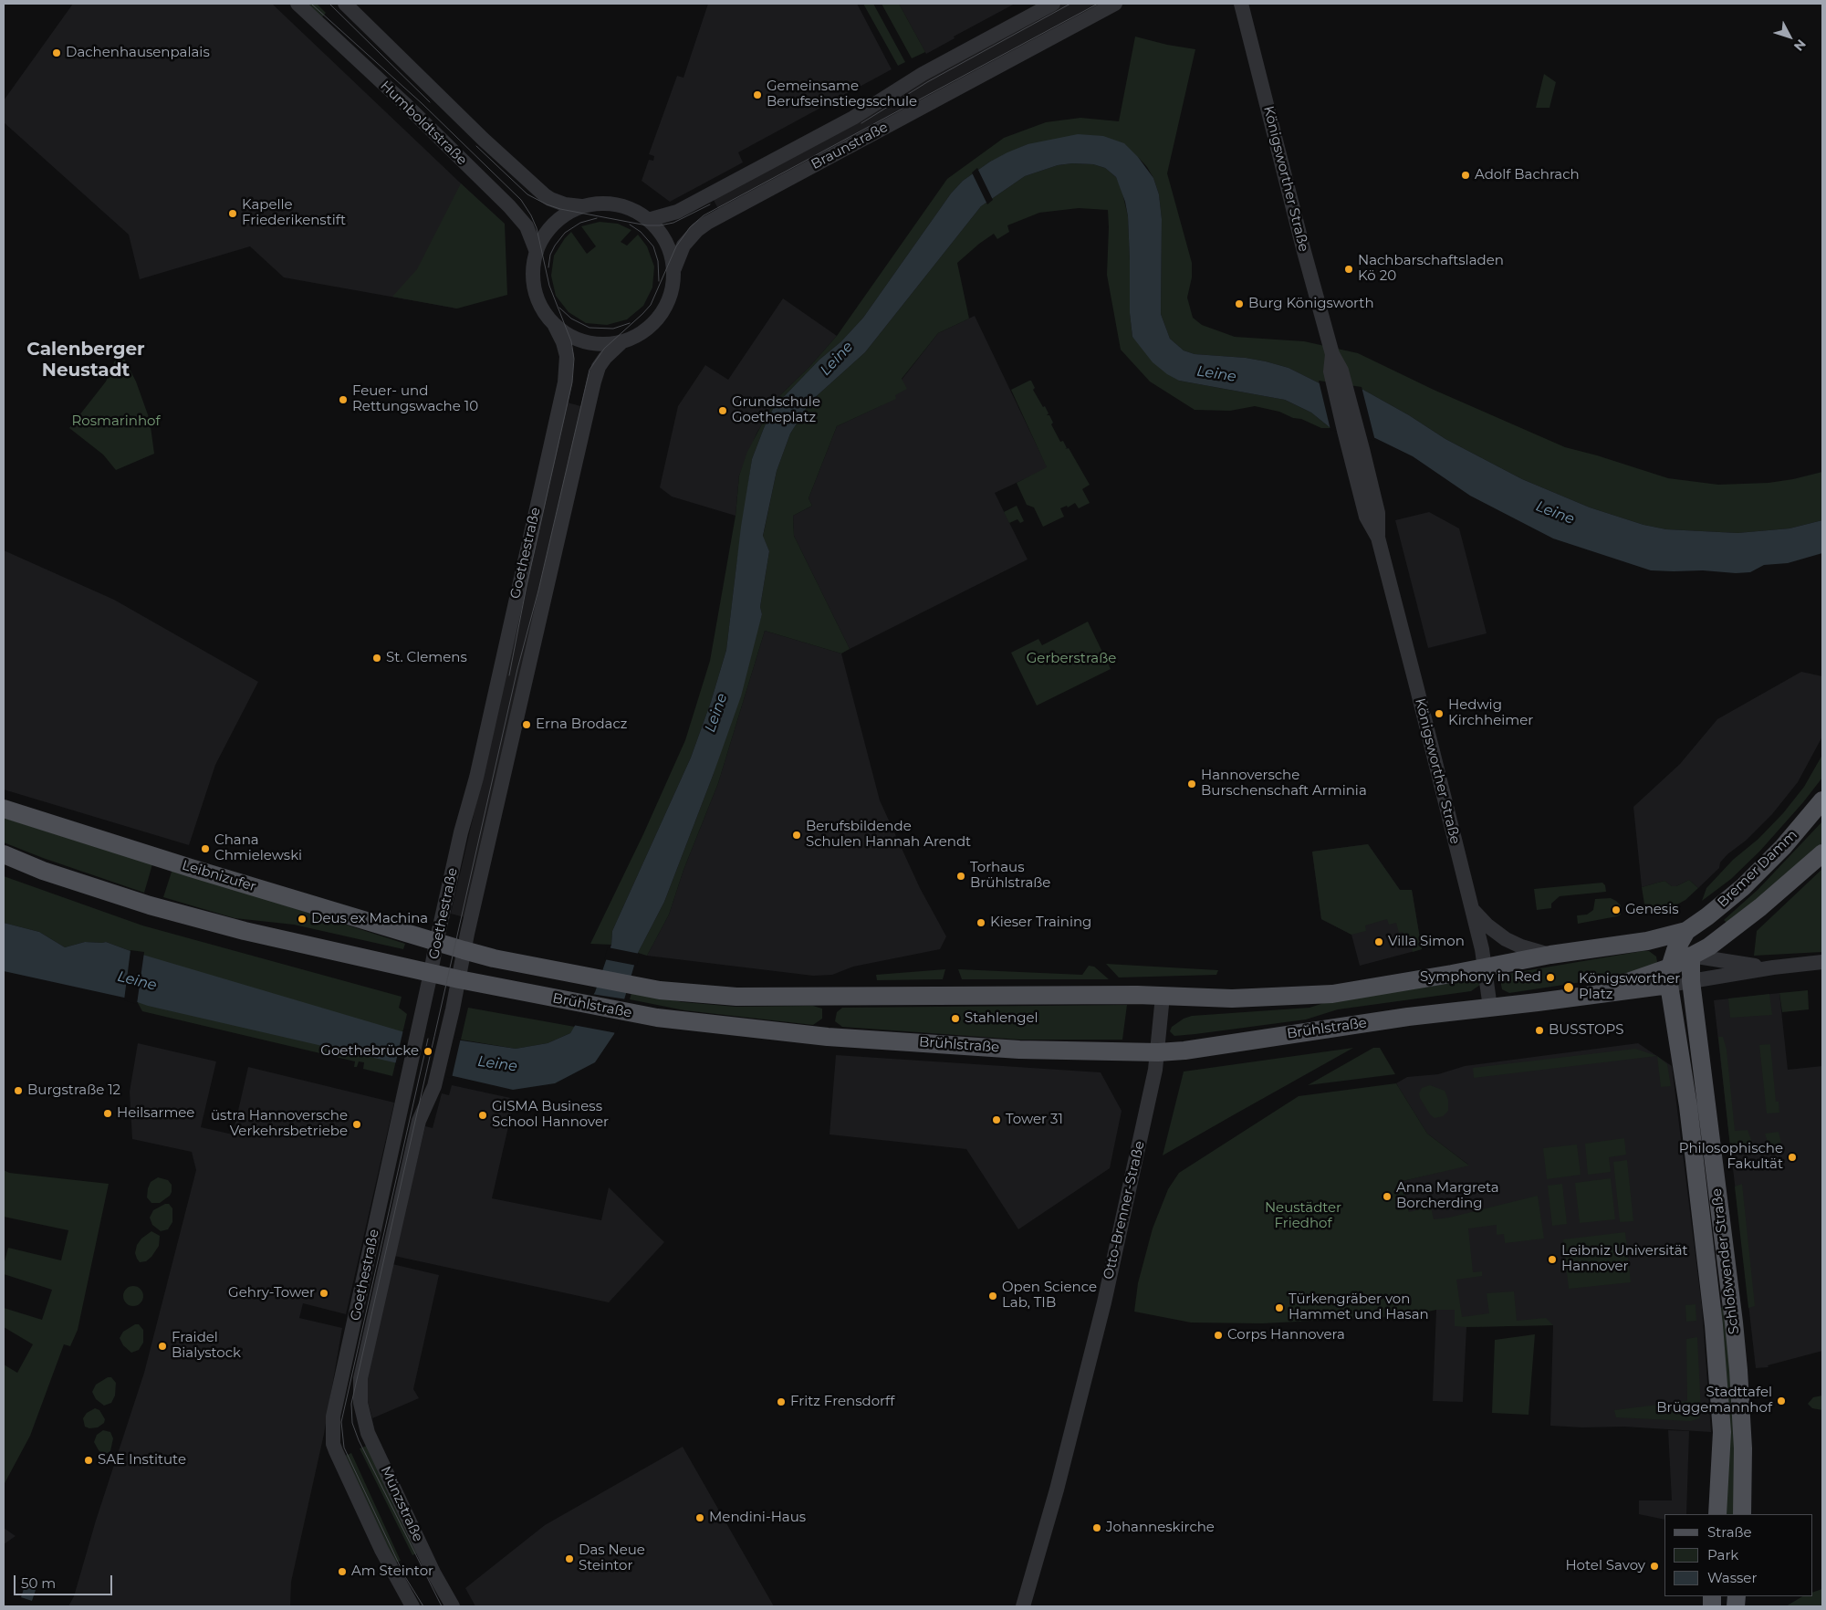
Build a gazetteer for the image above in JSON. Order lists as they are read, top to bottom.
{
  "streets": {
    "main road": [
      "Bremer Damm",
      "Leibnizufer",
      "Brühlstraße",
      "Schloßwender Straße"
    ],
    "street": [
      "Humboldtstraße",
      "Braunstraße",
      "Königsworther Straße",
      "Goethestraße",
      "Otto-Brenner-Straße",
      "Münzstraße"
    ]
  },
  "crossings": [
    ["Humboldtstraße", "Braunstraße"],
    ["Humboldtstraße", "Goethestraße"],
    ["Braunstraße", "Goethestraße"],
    ["Königsworther Straße", "Brühlstraße"],
    ["Goethestraße", "Leibnizufer"],
    ["Goethestraße", "Brühlstraße"],
    ["Goethestraße", "Münzstraße"],
    ["Leibnizufer", "Brühlstraße"],
    ["Brühlstraße", "Otto-Brenner-Straße"]
  ],
  "districts": ["Calenberger Neustadt"],
  "water": ["Leine"],
  "parks": ["Rosmarinhof", "Gerberstraße", "Neustädter Friedhof"],
  "places": [
    "Dachenhausenpalais",
    "Gemeinsame Berufseinstiegsschule",
    "Adolf Bachrach",
    "Kapelle Friederikenstift",
    "Nachbarschaftsladen Kö 20",
    "Burg Königsworth",
    "Feuer- und Rettungswache 10",
    "Grundschule Goetheplatz",
    "St. Clemens",
    "Hedwig Kirchheimer",
    "Erna Brodacz",
    "Hannoversche Burschenschaft Arminia",
    "Berufsbildende Schulen Hannah Arendt",
    "Chana Chmielewski",
    "Torhaus Brühlstraße",
    "Genesis",
    "Deus ex Machina",
    "Kieser Training",
    "Villa Simon",
    "Symphony in Red",
    "Königsworther Platz",
    "Stahlengel",
    "BUSSTOPS",
    "Goethebrücke",
    "Burgstraße 12",
    "Heilsarmee",
    "GISMA Business School Hannover",
    "Tower 31",
    "üstra Hannoversche Verkehrsbetriebe",
    "Philosophische Fakultät",
    "Anna Margreta Borcherding",
    "Leibniz Universität Hannover",
    "Gehry-Tower",
    "Open Science Lab, TIB",
    "Türkengräber von Hammet und Hasan",
    "Corps Hannovera",
    "Fraidel Bialystock",
    "Stadttafel Brüggemannhof",
    "Fritz Frensdorff",
    "SAE Institute",
    "Mendini-Haus",
    "Johanneskirche",
    "Das Neue Steintor",
    "Hotel Savoy",
    "Am Steintor"
  ],
  "legend": ["Straße", "Park", "Wasser"],
  "scale_bar": "50 m",
  "north": "bottom right"
}
